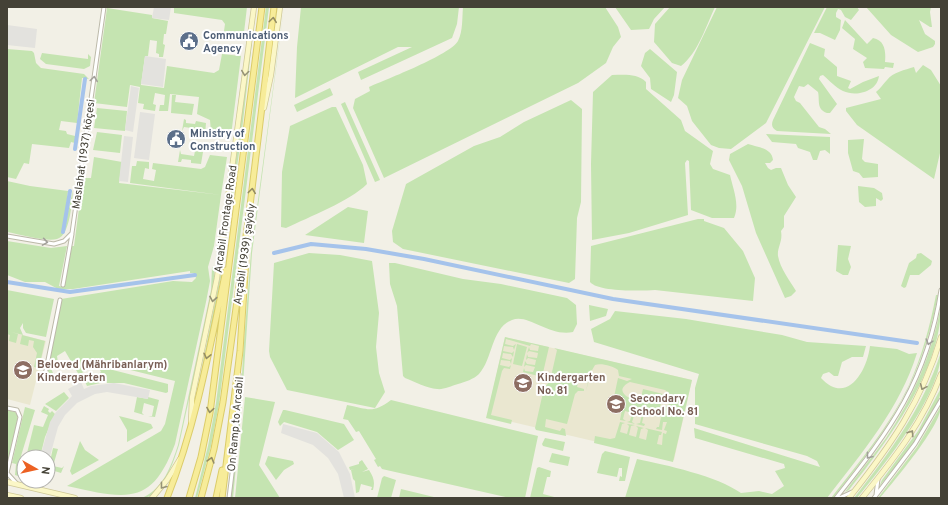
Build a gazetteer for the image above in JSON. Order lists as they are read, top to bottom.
{
  "streets": {
    "main road": ["Arçabil (1939) şaýoly"],
    "street": ["Maslahat (1937) köçesi", "Arcabil Frontage Road", "On Ramp to Arcabil"]
  },
  "one_way": ["Maslahat (1937) köçesi", "Arcabil Frontage Road"],
  "places": {
    "public building": ["Communications Agency", "Ministry of Construction"],
    "school or university": ["Beloved (Mähribanlarym) Kindergarten", "Kindergarten No. 81", "Secondary School No. 81"]
  },
  "north": "right"
}
